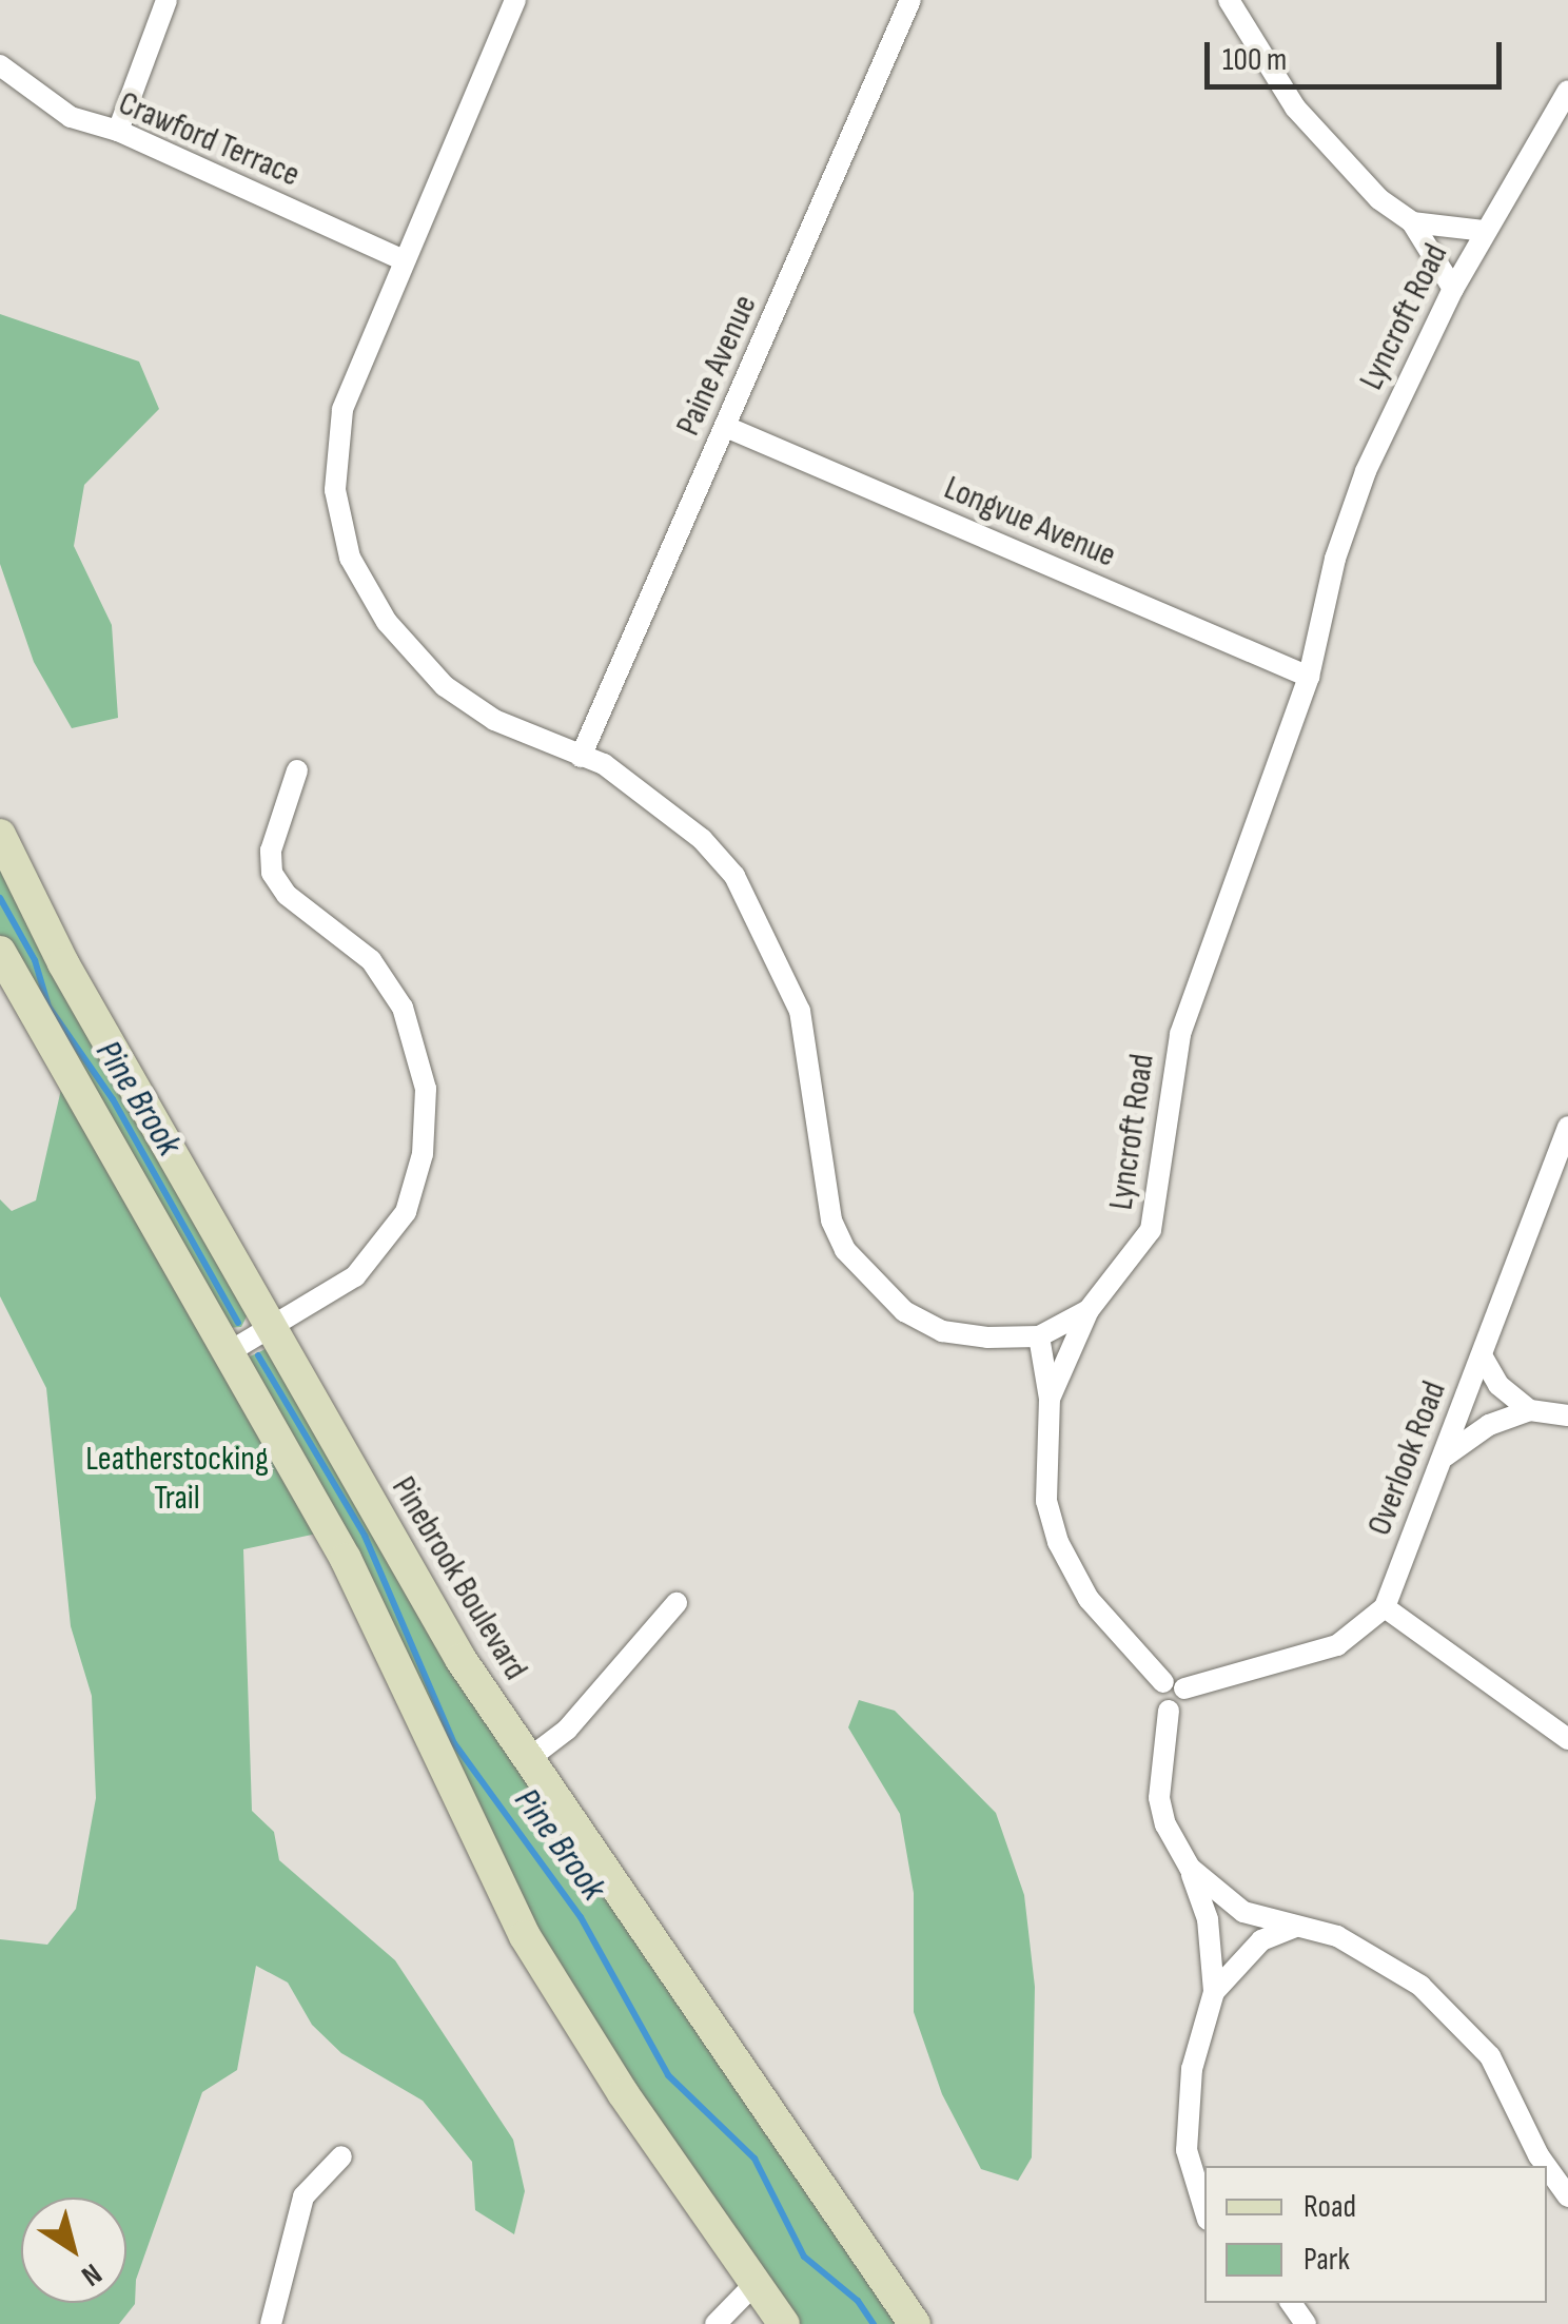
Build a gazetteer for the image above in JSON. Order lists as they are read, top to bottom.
{
  "streets": {
    "street": [
      "Crawford Terrace",
      "Lyncroft Road",
      "Paine Avenue",
      "Longvue Avenue",
      "Overlook Road",
      "Pinebrook Boulevard"
    ]
  },
  "crossings": [
    ["Lyncroft Road", "Longvue Avenue"],
    ["Paine Avenue", "Longvue Avenue"]
  ],
  "water": ["Pine Brook"],
  "parks": ["Leatherstocking Trail"],
  "legend": ["Road", "Park"],
  "scale_bar": "100 m",
  "north": "bottom right"
}
